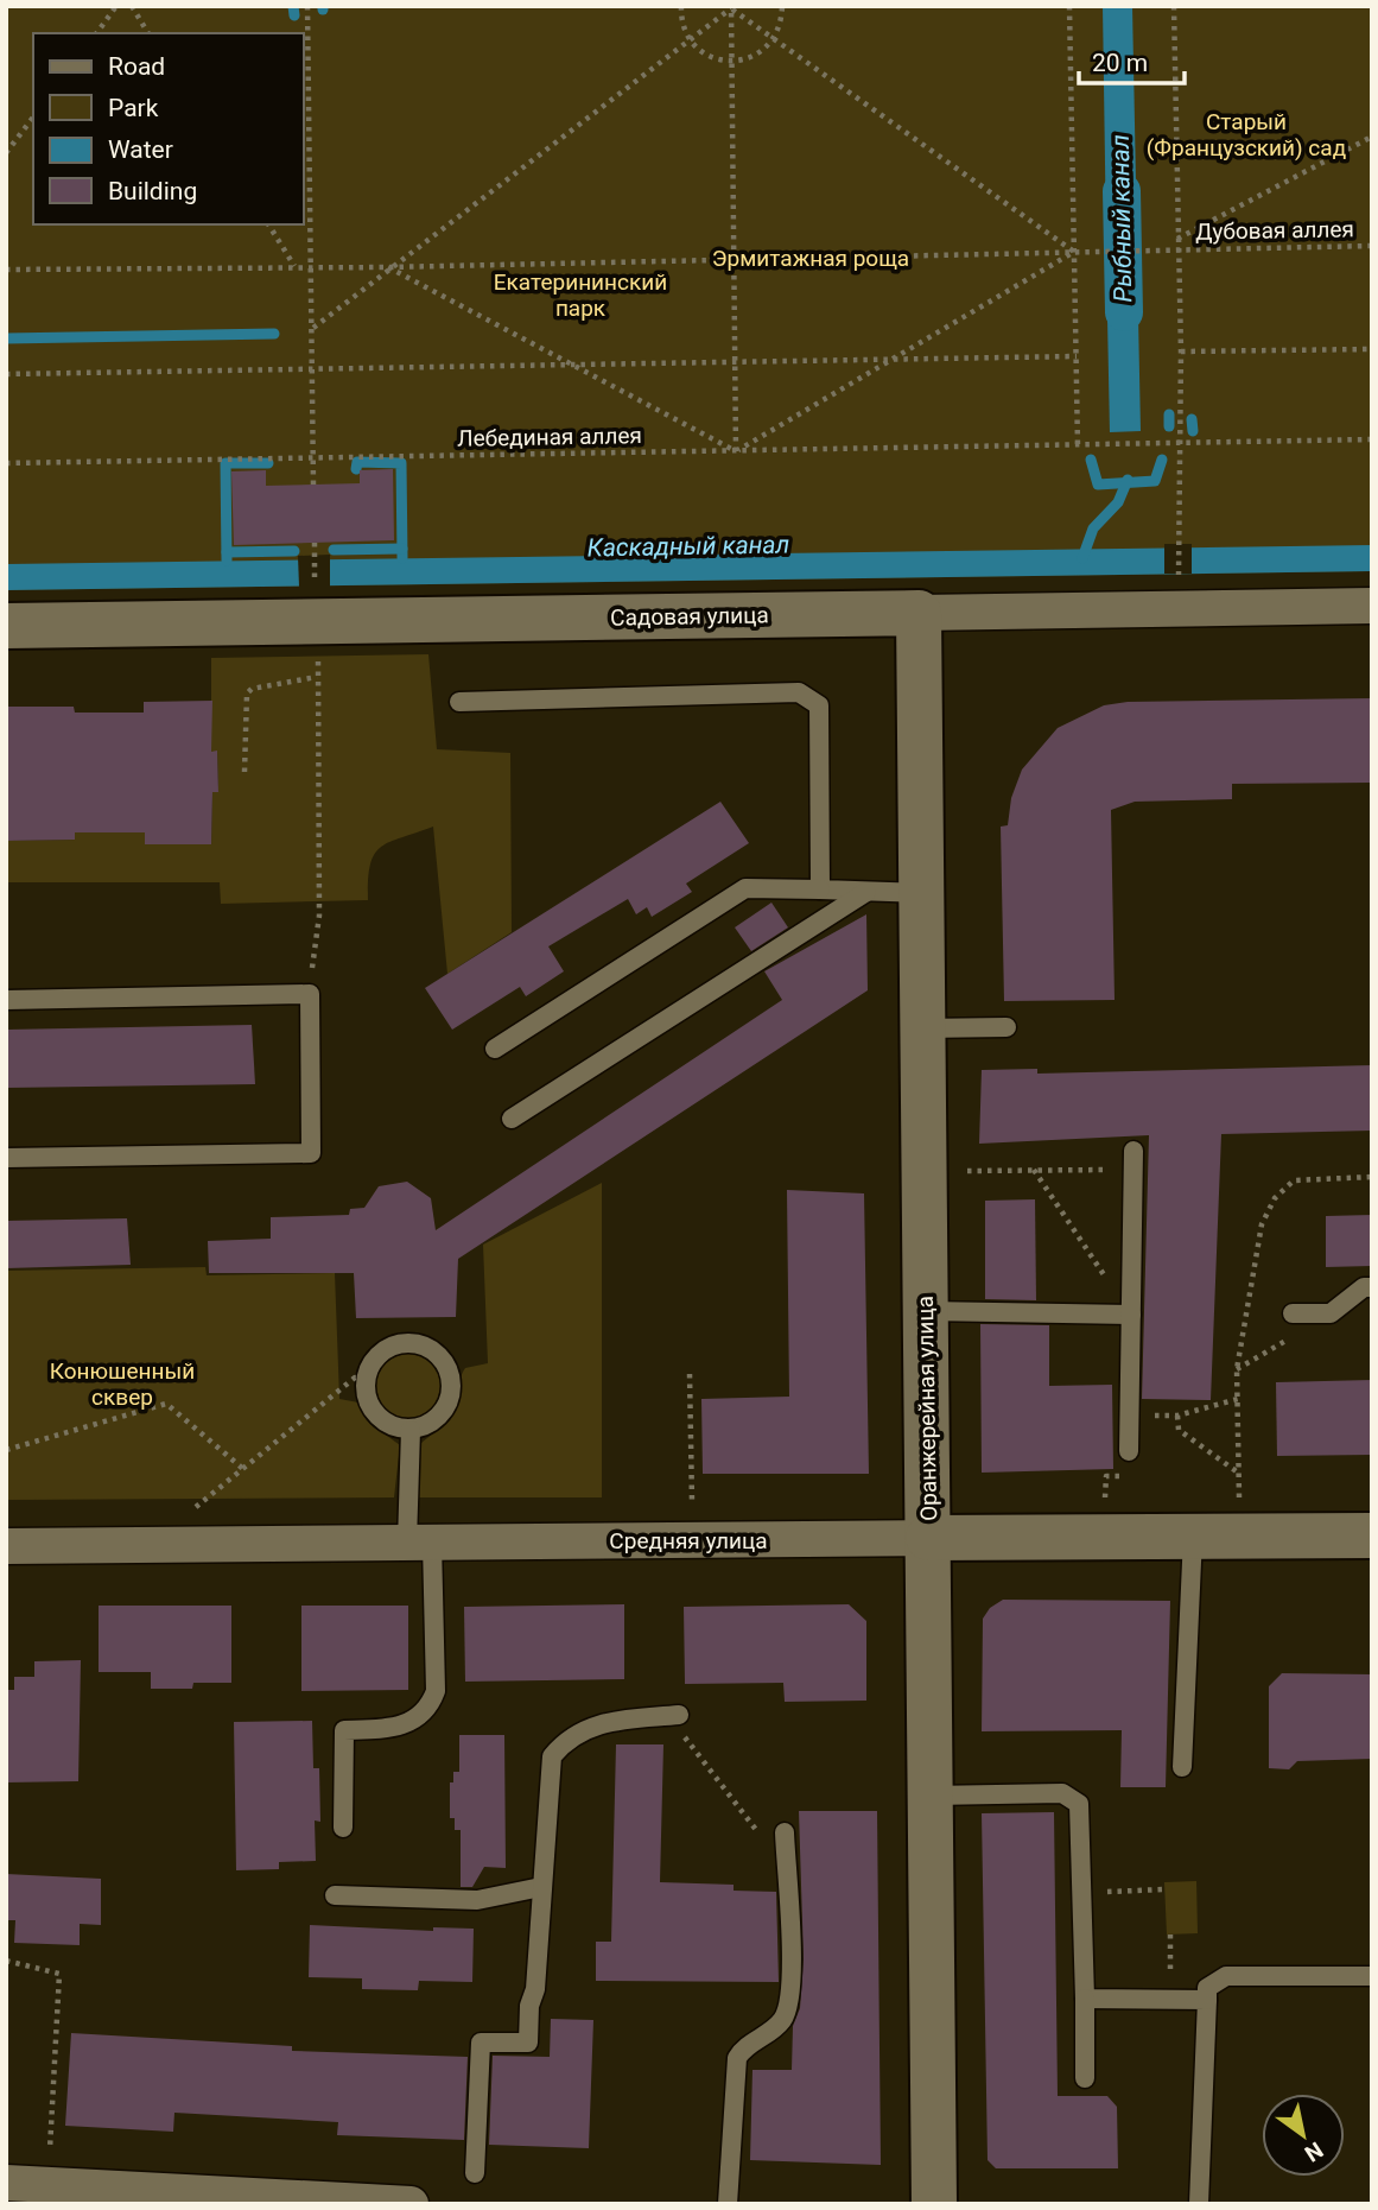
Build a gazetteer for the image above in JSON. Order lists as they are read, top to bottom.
{
  "streets": {
    "main road": ["Садовая улица", "Оранжерейная улица", "Средняя улица"],
    "path": ["Дубовая аллея", "Лебединая аллея"]
  },
  "crossings": [
    ["Садовая улица", "Оранжерейная улица"],
    ["Оранжерейная улица", "Средняя улица"]
  ],
  "water": ["Рыбный канал", "Каскадный канал"],
  "parks": [
    "Старый (Французский) сад",
    "Эрмитажная роща",
    "Екатерининский парк",
    "Конюшенный сквер"
  ],
  "legend": [
    "Road",
    "Park",
    "Water",
    "Building"
  ],
  "scale_bar": "20 m",
  "north": "bottom right"
}
